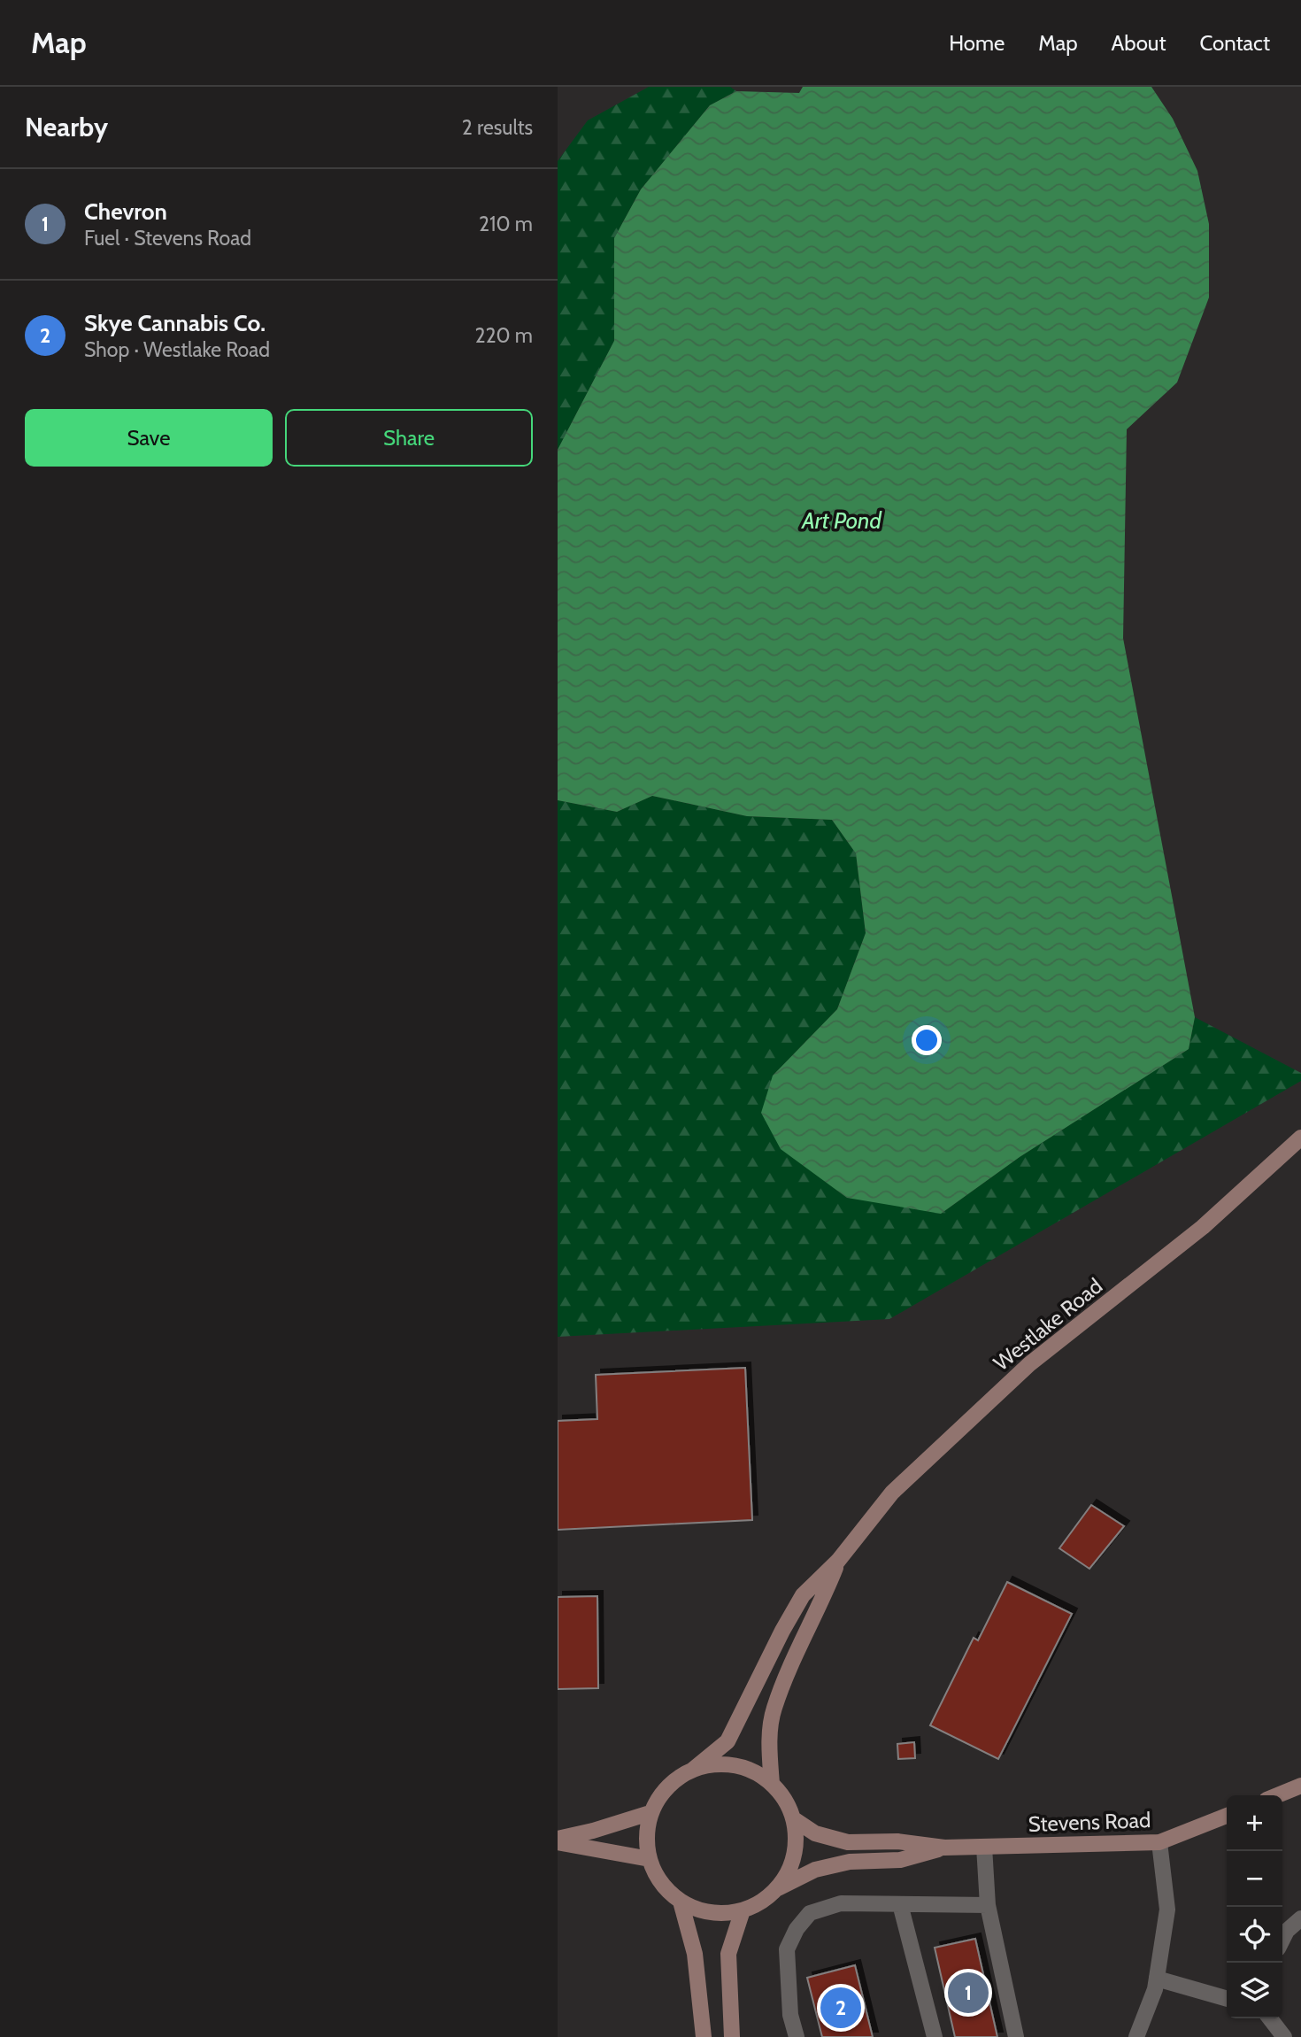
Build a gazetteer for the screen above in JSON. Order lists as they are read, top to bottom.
{
  "streets": {
    "main road": ["Westlake Road", "Stevens Road"]
  },
  "crossings": [
    ["Westlake Road", "Stevens Road"]
  ],
  "water": ["Art Pond"],
  "page": {
    "header": "Map",
    "nav": [
      "Home",
      "Map",
      "About",
      "Contact"
    ],
    "heading": ["Nearby", "2 results"],
    "list": [
      {
        "mark": "1",
        "name": "Chevron",
        "note": "Fuel · Stevens Road",
        "value": "210 m"
      },
      {
        "mark": "2",
        "name": "Skye Cannabis Co.",
        "note": "Shop · Westlake Road",
        "value": "220 m"
      }
    ],
    "buttons": ["Save", "Share"],
    "map_buttons": ["+", "−"],
    "pins": ["1", "2"]
  }
}
